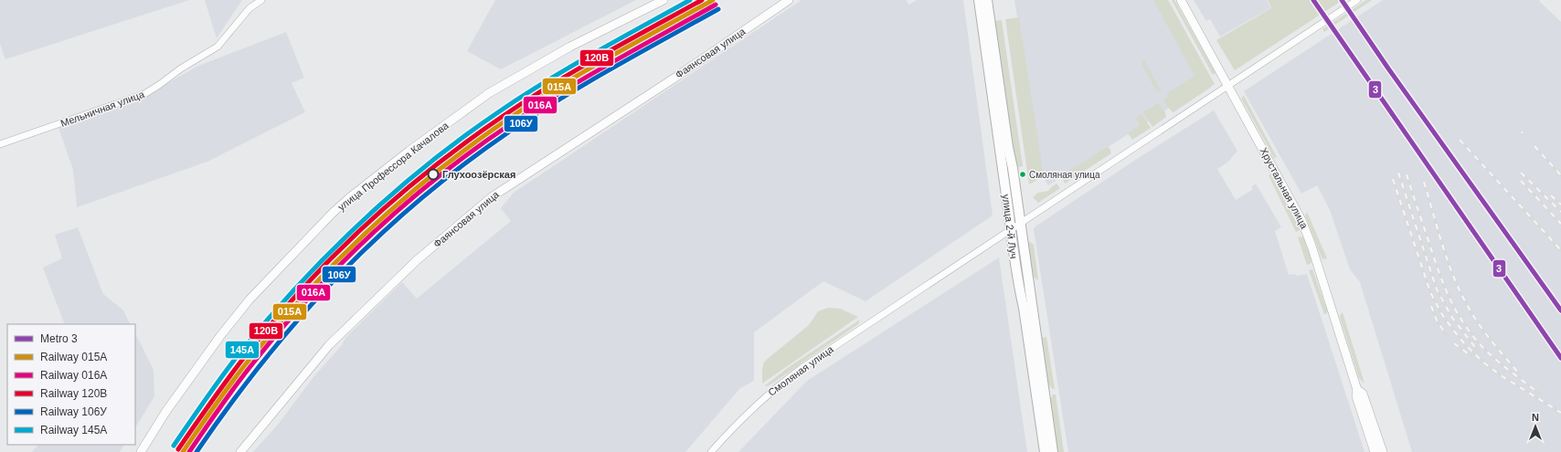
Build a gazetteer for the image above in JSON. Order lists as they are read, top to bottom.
{
  "streets": {
    "main road": ["улица 2-й Луч"],
    "street": [
      "Фаянсовая улица",
      "Мельничная улица",
      "улица Профессора Качалова",
      "Хрустальная улица",
      "Смоляная улица"
    ]
  },
  "crossings": [
    ["Хрустальная улица", "Смоляная улица"],
    ["улица 2-й Луч", "Смоляная улица"]
  ],
  "places": ["Глухоозёрская", "Смоляная улица"],
  "lines": [
    "metro line 3",
    "rail line 015А",
    "rail line 120В",
    "rail line 145А",
    "rail line 016А",
    "rail line 106У"
  ],
  "legend": [
    "Metro 3",
    "Railway 015А",
    "Railway 016А",
    "Railway 120В",
    "Railway 106У",
    "Railway 145А"
  ],
  "north": "top"
}
